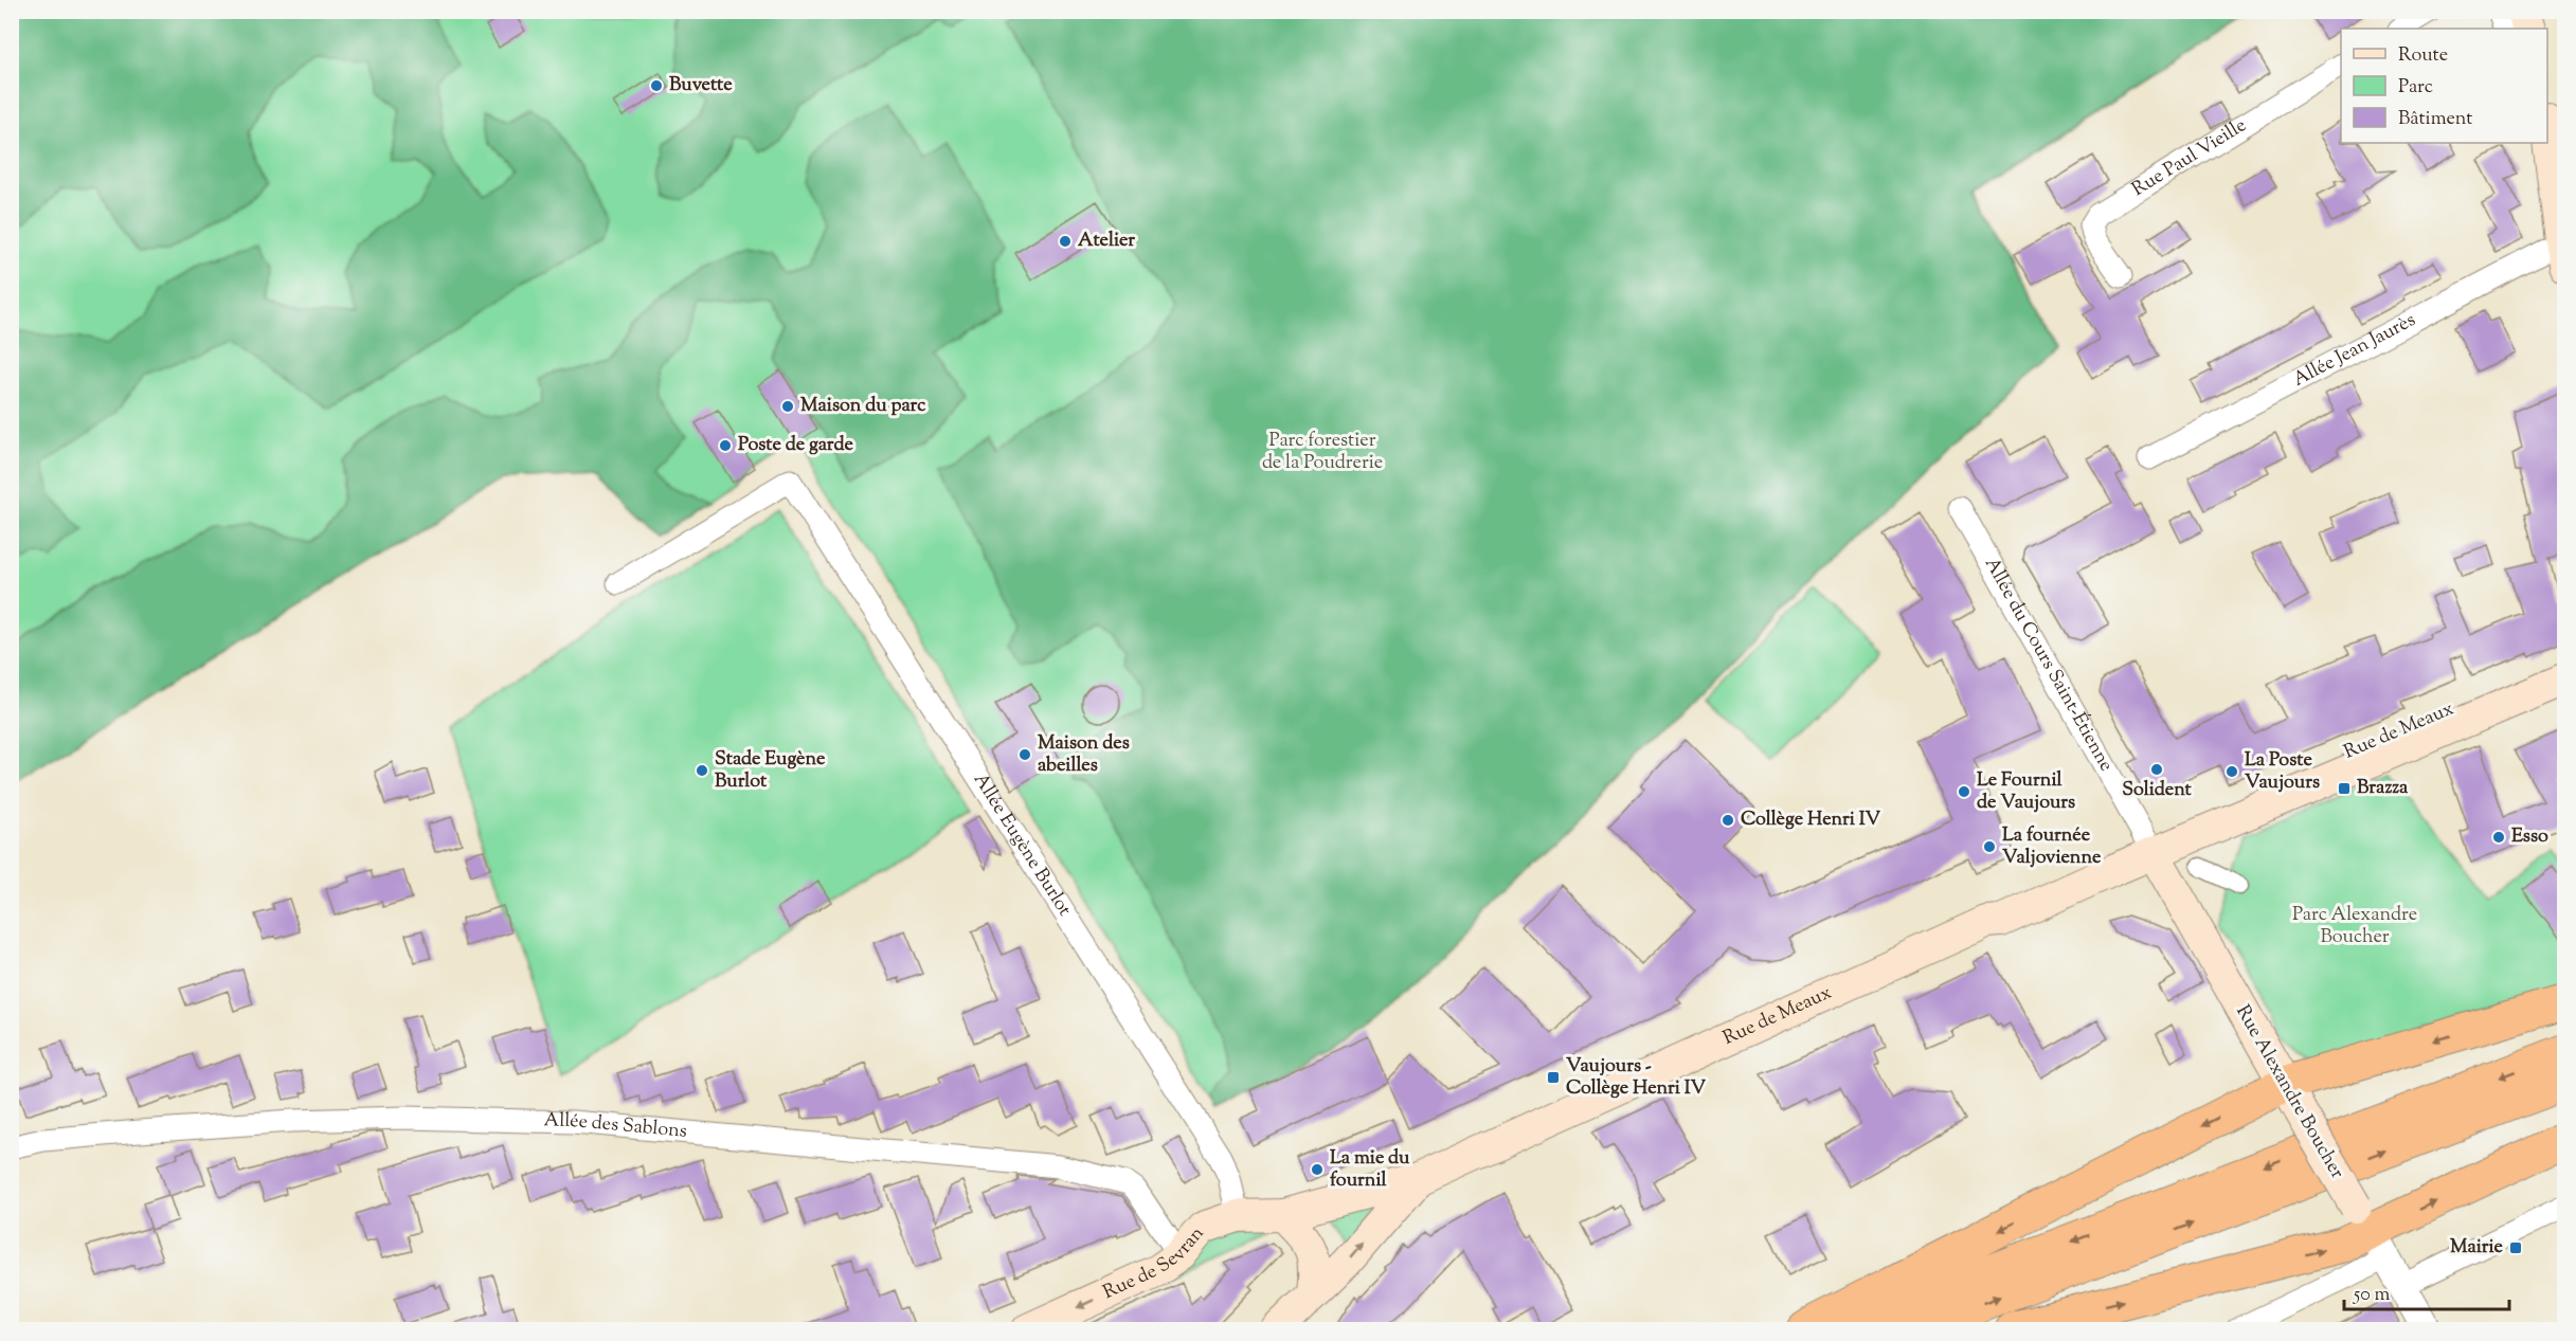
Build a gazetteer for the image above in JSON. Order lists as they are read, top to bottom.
{
  "streets": {
    "main road": ["Rue de Meaux", "Rue Alexandre Boucher", "Rue de Sevran"],
    "street": [
      "Rue Paul Vieille",
      "Allée Jean Jaurès",
      "Allée du Cours Saint-Étienne",
      "Allée Eugène Burlot",
      "Allée des Sablons"
    ]
  },
  "crossings": [
    ["Allée du Cours Saint-Étienne", "Rue de Meaux"],
    ["Allée du Cours Saint-Étienne", "Rue Alexandre Boucher"],
    ["Rue de Meaux", "Rue Alexandre Boucher"],
    ["Rue de Meaux", "Rue de Sevran"],
    ["Allée Eugène Burlot", "Rue de Sevran"],
    ["Allée des Sablons", "Rue de Sevran"]
  ],
  "one_way": ["Rue de Sevran"],
  "parks": ["Parc forestier de la Poudrerie", "Parc Alexandre Boucher"],
  "places": {
    "other": [
      "Buvette",
      "Atelier",
      "Maison du parc",
      "Poste de garde",
      "Maison des abeilles",
      "Solident",
      "Stade Eugène Burlot",
      "La Poste Vaujours",
      "Le Fournil de Vaujours",
      "Collège Henri IV",
      "Esso",
      "La fournée Valjovienne",
      "La mie du fournil"
    ],
    "transit": ["Brazza", "Vaujours - Collège Henri IV", "Mairie"]
  },
  "legend": ["Route", "Parc", "Bâtiment"],
  "scale_bar": "50 m"
}
